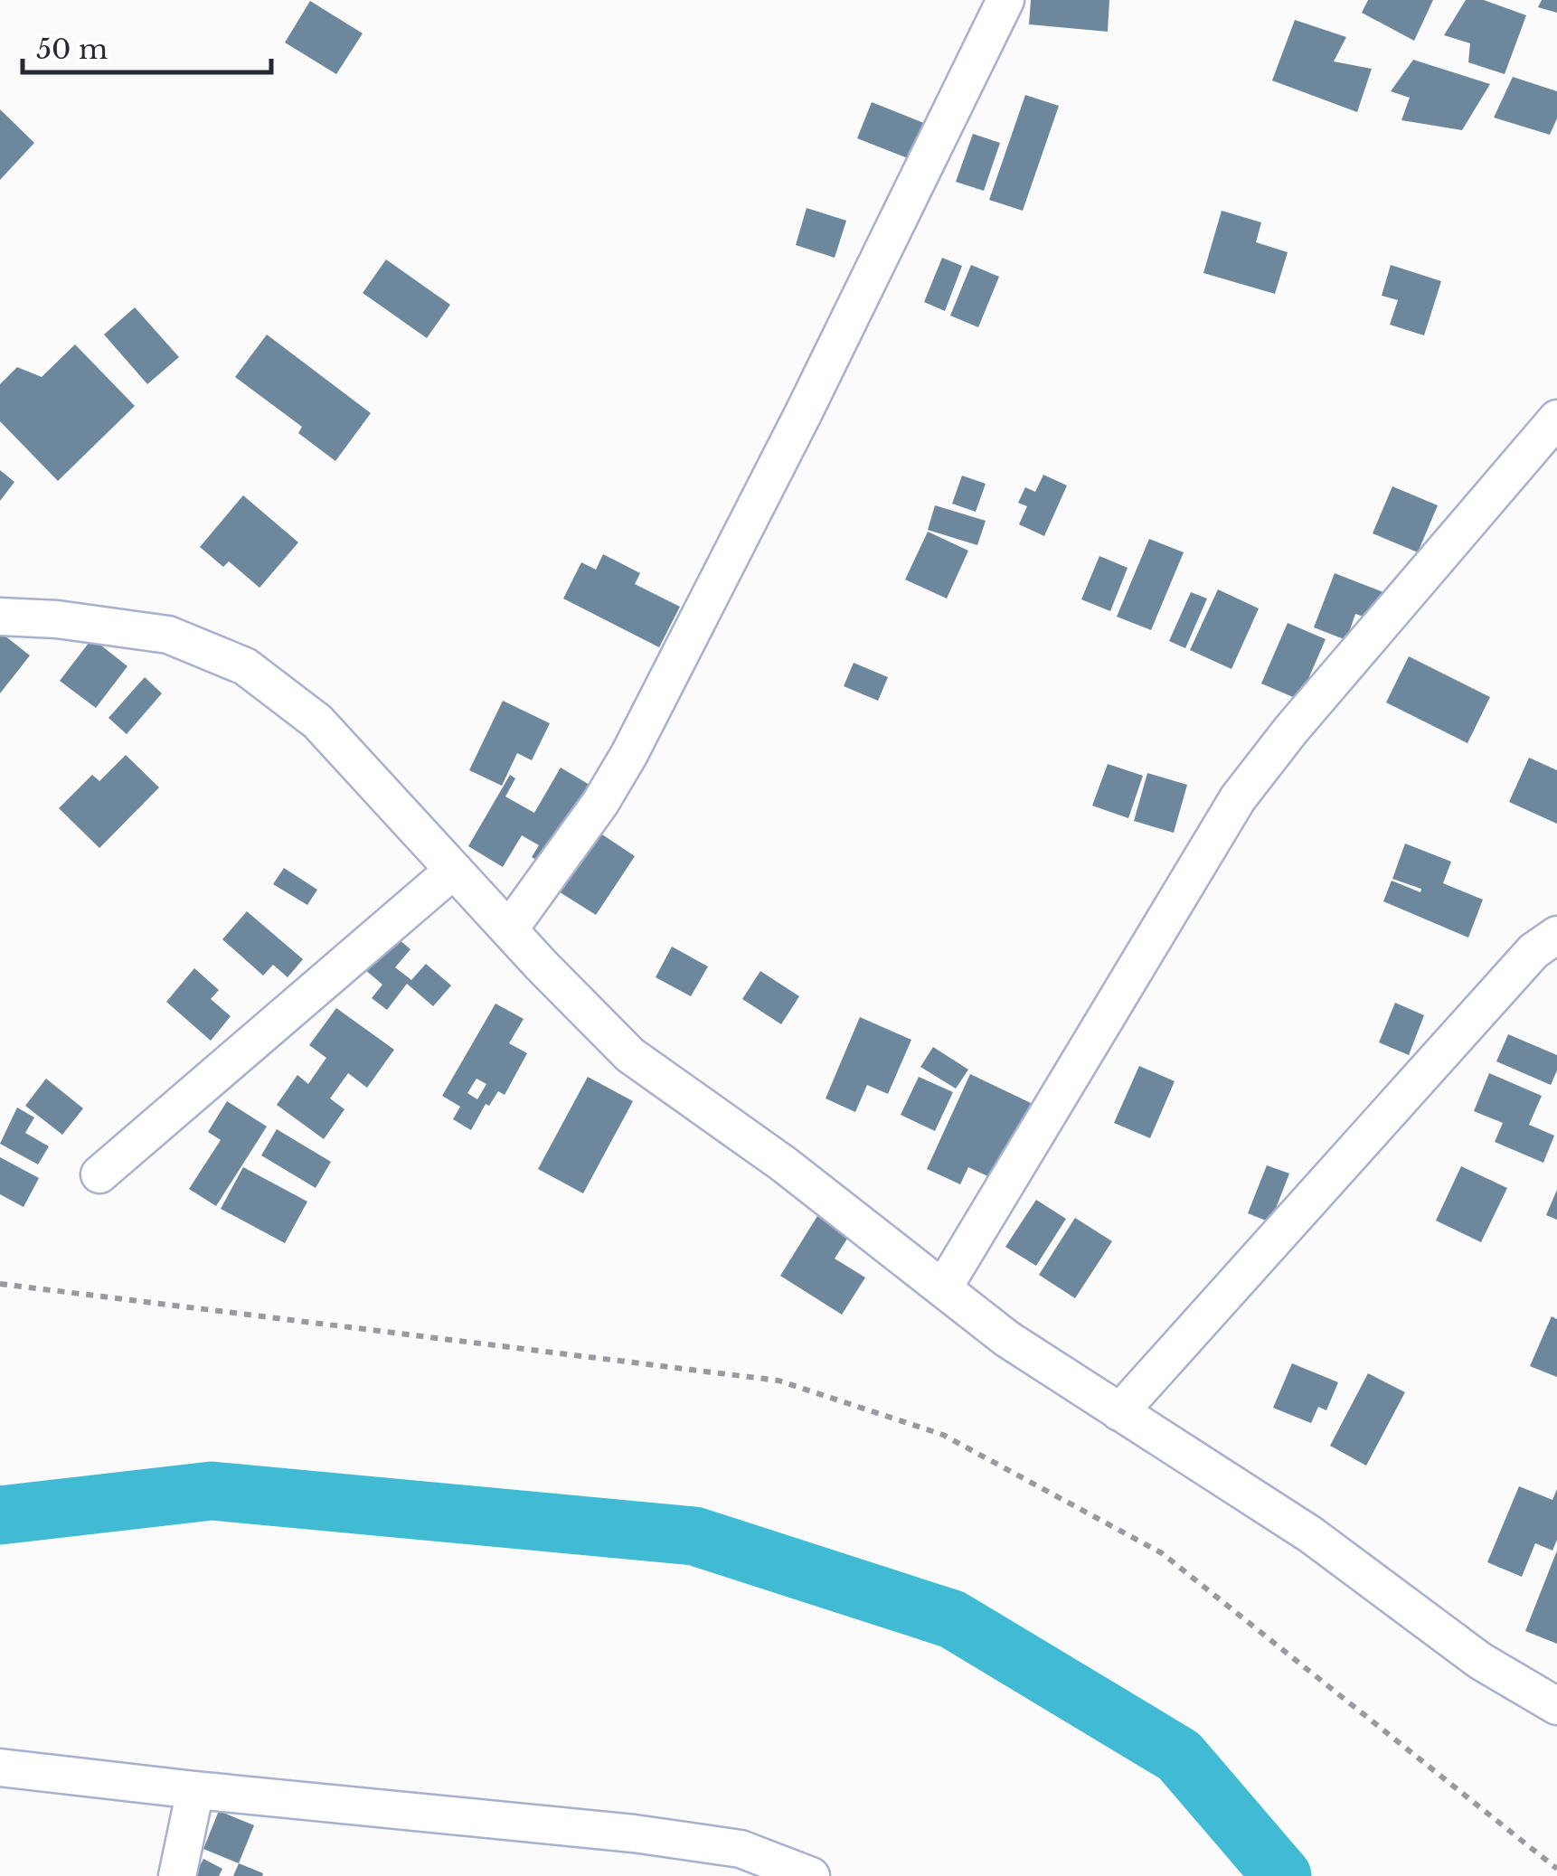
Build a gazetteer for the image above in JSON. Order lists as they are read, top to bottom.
{
  "scale_bar": "50 m"
}
